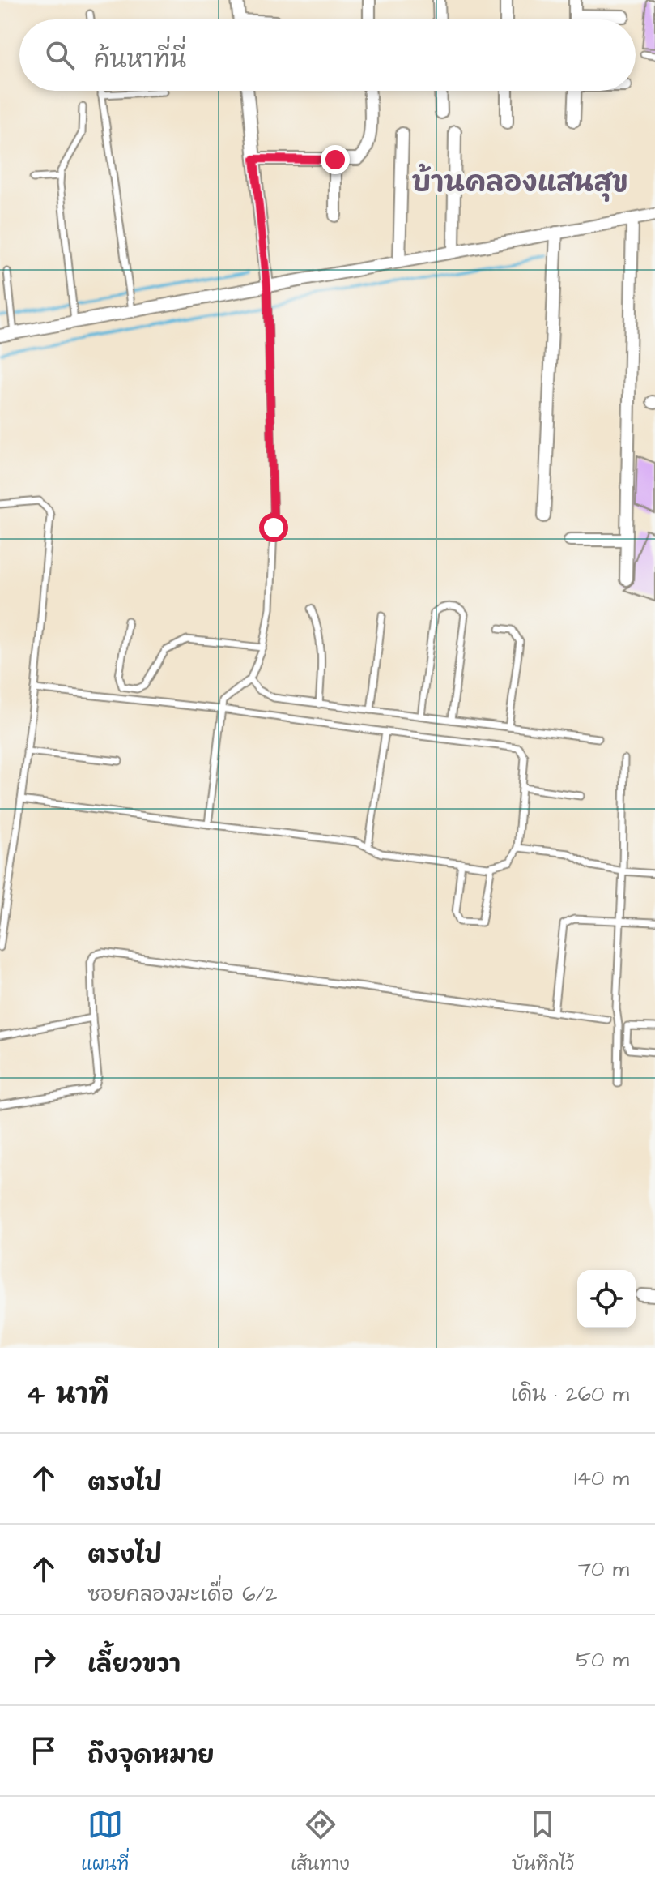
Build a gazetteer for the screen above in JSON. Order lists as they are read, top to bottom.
{
  "districts": ["บ้านคลองแสนสุข"],
  "page": {
    "search": "ค้นหาที่นี่",
    "heading": ["4 นาที", "เดิน · 260 m"],
    "list": [
      ["ตรงไป", "140 m"],
      ["ตรงไป", "ซอยคลองมะเดื่อ 6/2", "70 m"],
      ["เลี้ยวขวา", "50 m"],
      "ถึงจุดหมาย"
    ],
    "nav": ["แผนที่", "เส้นทาง", "บันทึกไว้"]
  }
}
